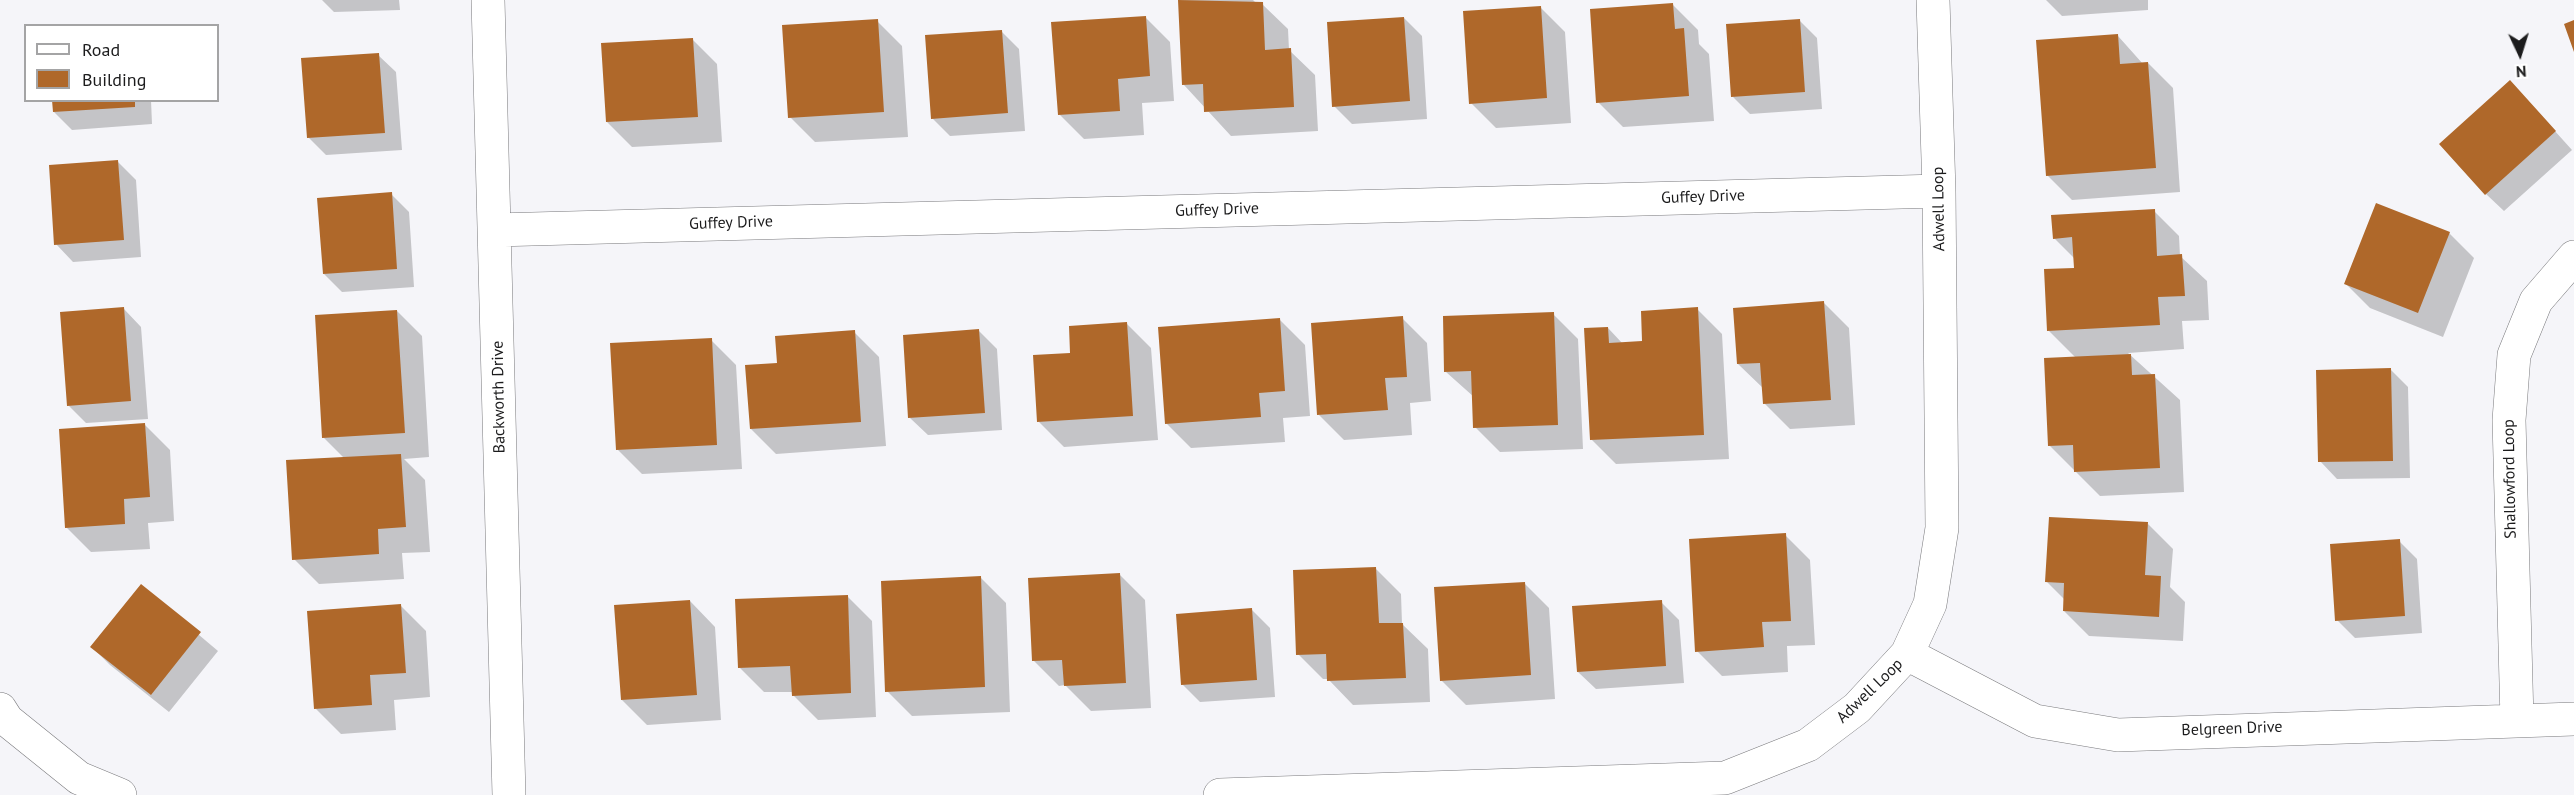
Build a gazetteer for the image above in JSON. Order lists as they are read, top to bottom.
{
  "streets": {
    "street": [
      "Guffey Drive",
      "Adwell Loop",
      "Backworth Drive",
      "Shallowford Loop",
      "Belgreen Drive"
    ]
  },
  "crossings": [
    ["Guffey Drive", "Adwell Loop"],
    ["Guffey Drive", "Backworth Drive"],
    ["Adwell Loop", "Belgreen Drive"],
    ["Shallowford Loop", "Belgreen Drive"]
  ],
  "legend": ["Road", "Building"],
  "north": "bottom"
}
